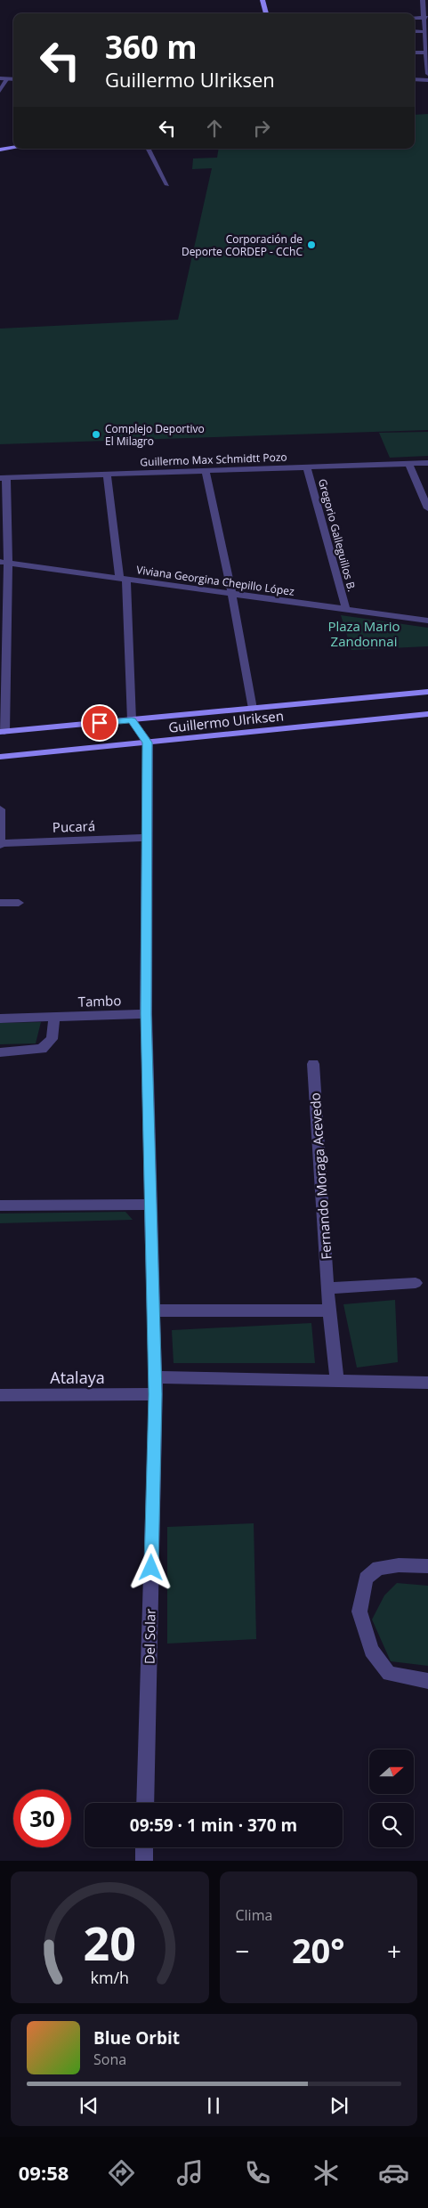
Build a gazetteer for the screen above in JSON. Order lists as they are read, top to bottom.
{
  "streets": {
    "main road": ["Guillermo Ulriksen"],
    "street": [
      "Guillermo Max Schmidtt Pozo",
      "Gregorio Galleguillos B.",
      "Viviana Georgina Chepillo López",
      "Pucará",
      "Tambo",
      "Fernando Moraga Acevedo",
      "Atalaya",
      "Del Solar"
    ]
  },
  "crossings": [
    ["Guillermo Max Schmidtt Pozo", "Gregorio Galleguillos B."],
    ["Gregorio Galleguillos B.", "Viviana Georgina Chepillo López"],
    ["Guillermo Ulriksen", "Del Solar"],
    ["Pucará", "Del Solar"],
    ["Tambo", "Del Solar"],
    ["Atalaya", "Del Solar"]
  ],
  "parks": ["Plaza Mario Zandonnai"],
  "places": ["Corporación de Deporte CORDEP - CChC", "Complejo Deportivo El Milagro"],
  "north": "right",
  "page": {
    "turn": ["360 m", "Guillermo Ulriksen"],
    "limit": "30",
    "trip": "09:59 · 1 min · 370 m",
    "tile": "Clima",
    "heat": ["−", "20°", "+"],
    "song": ["Blue Orbit", "Sona"],
    "tabs": "09:58",
    "gauge": ["20", "km/h"]
  }
}
